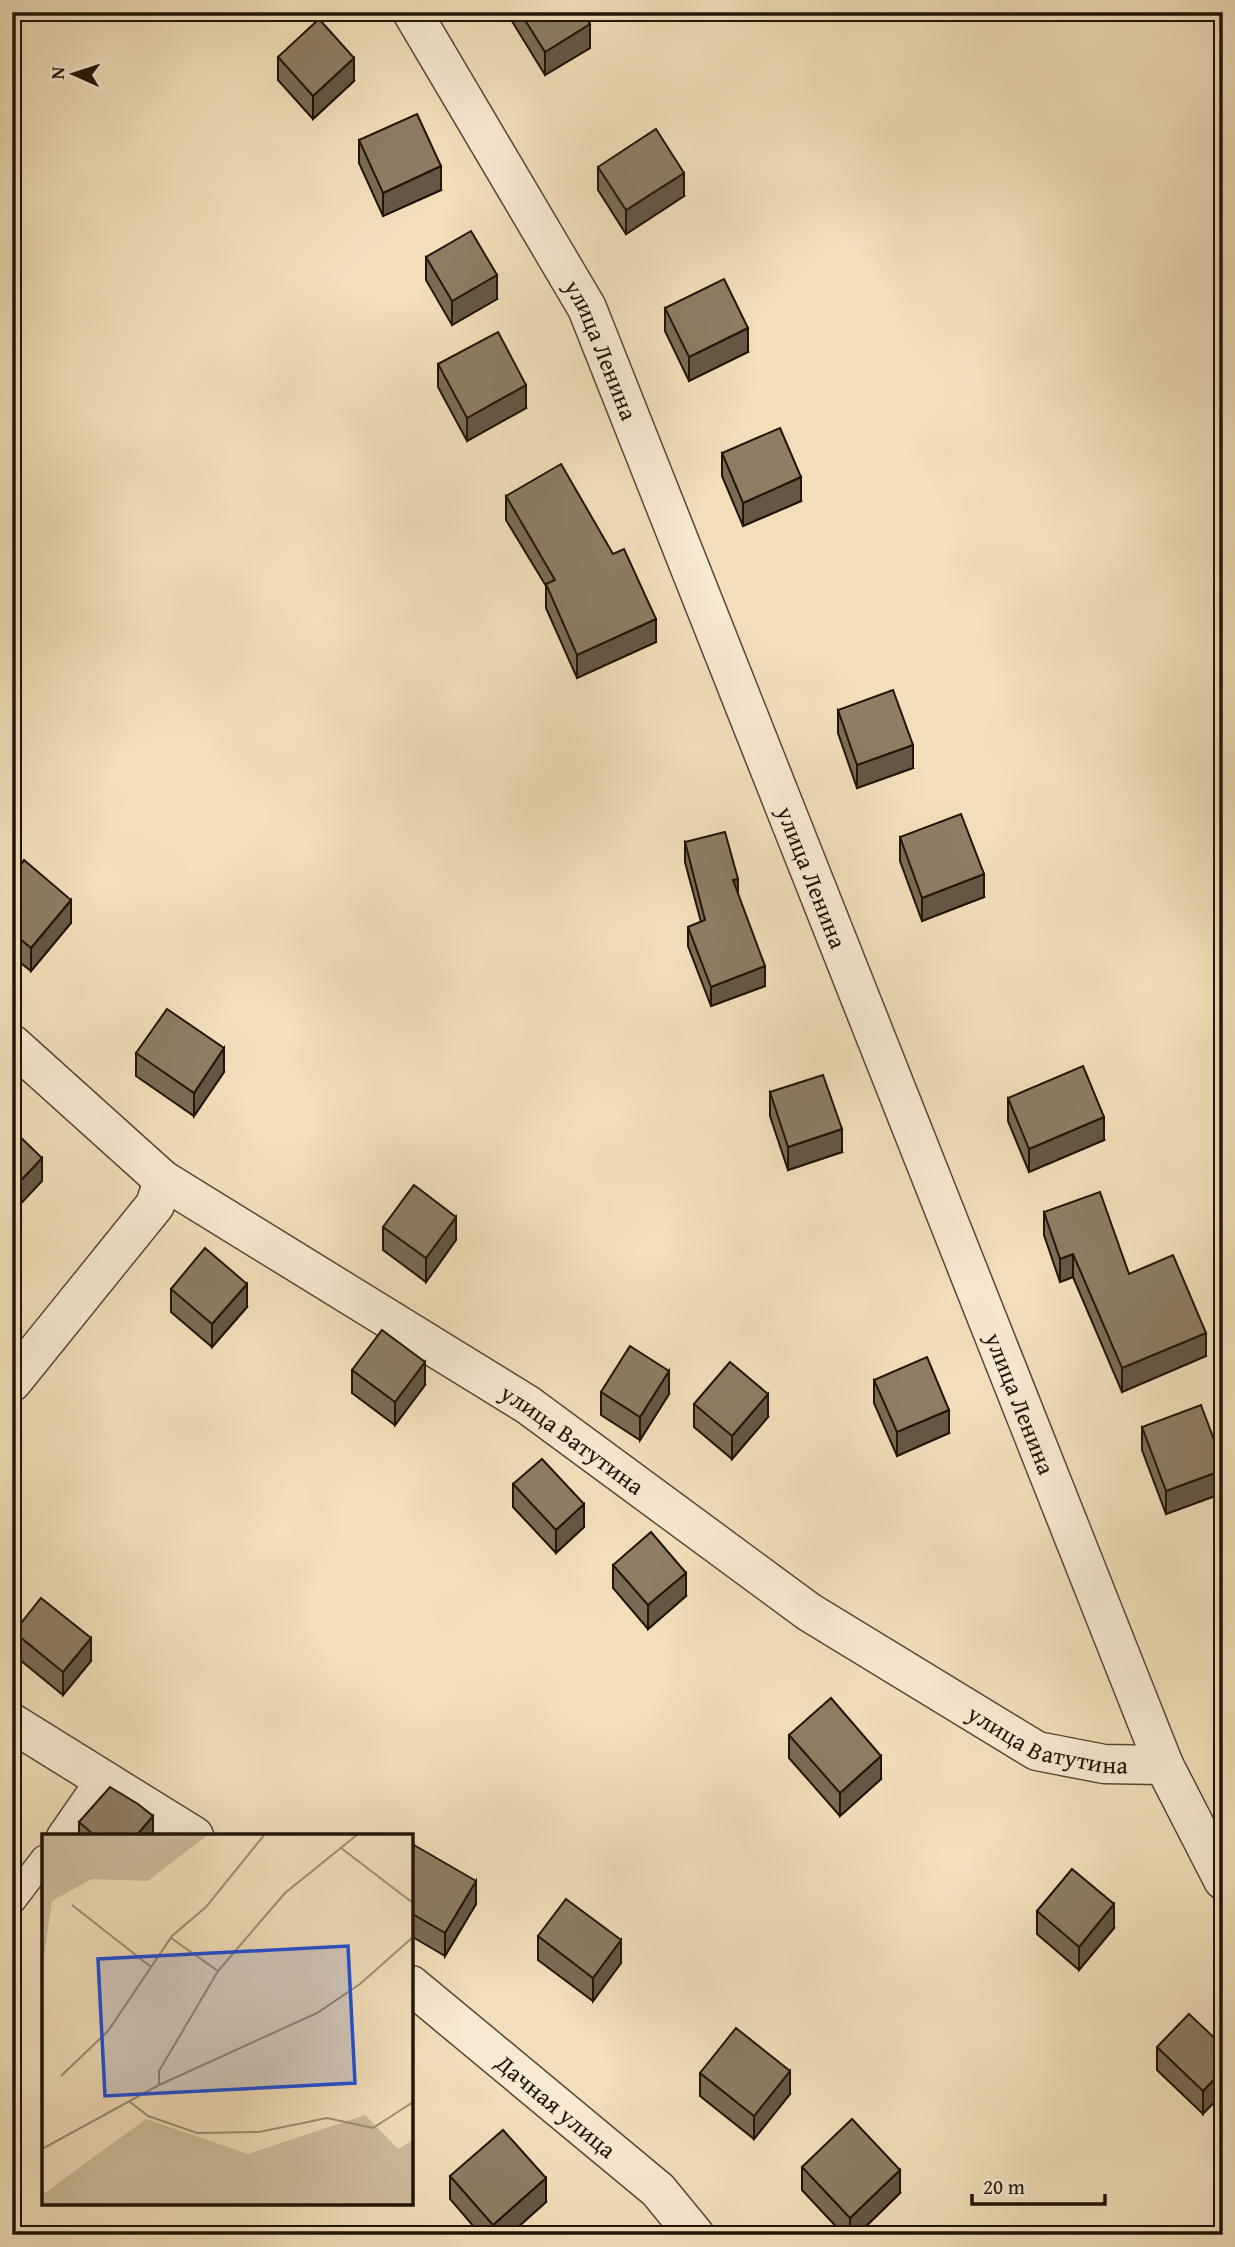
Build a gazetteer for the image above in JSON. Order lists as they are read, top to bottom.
{
  "streets": {
    "street": ["улица Ленина", "улица Ватутина", "Дачная улица"]
  },
  "crossings": [
    ["улица Ленина", "улица Ватутина"]
  ],
  "scale_bar": "20 m",
  "north": "left"
}
